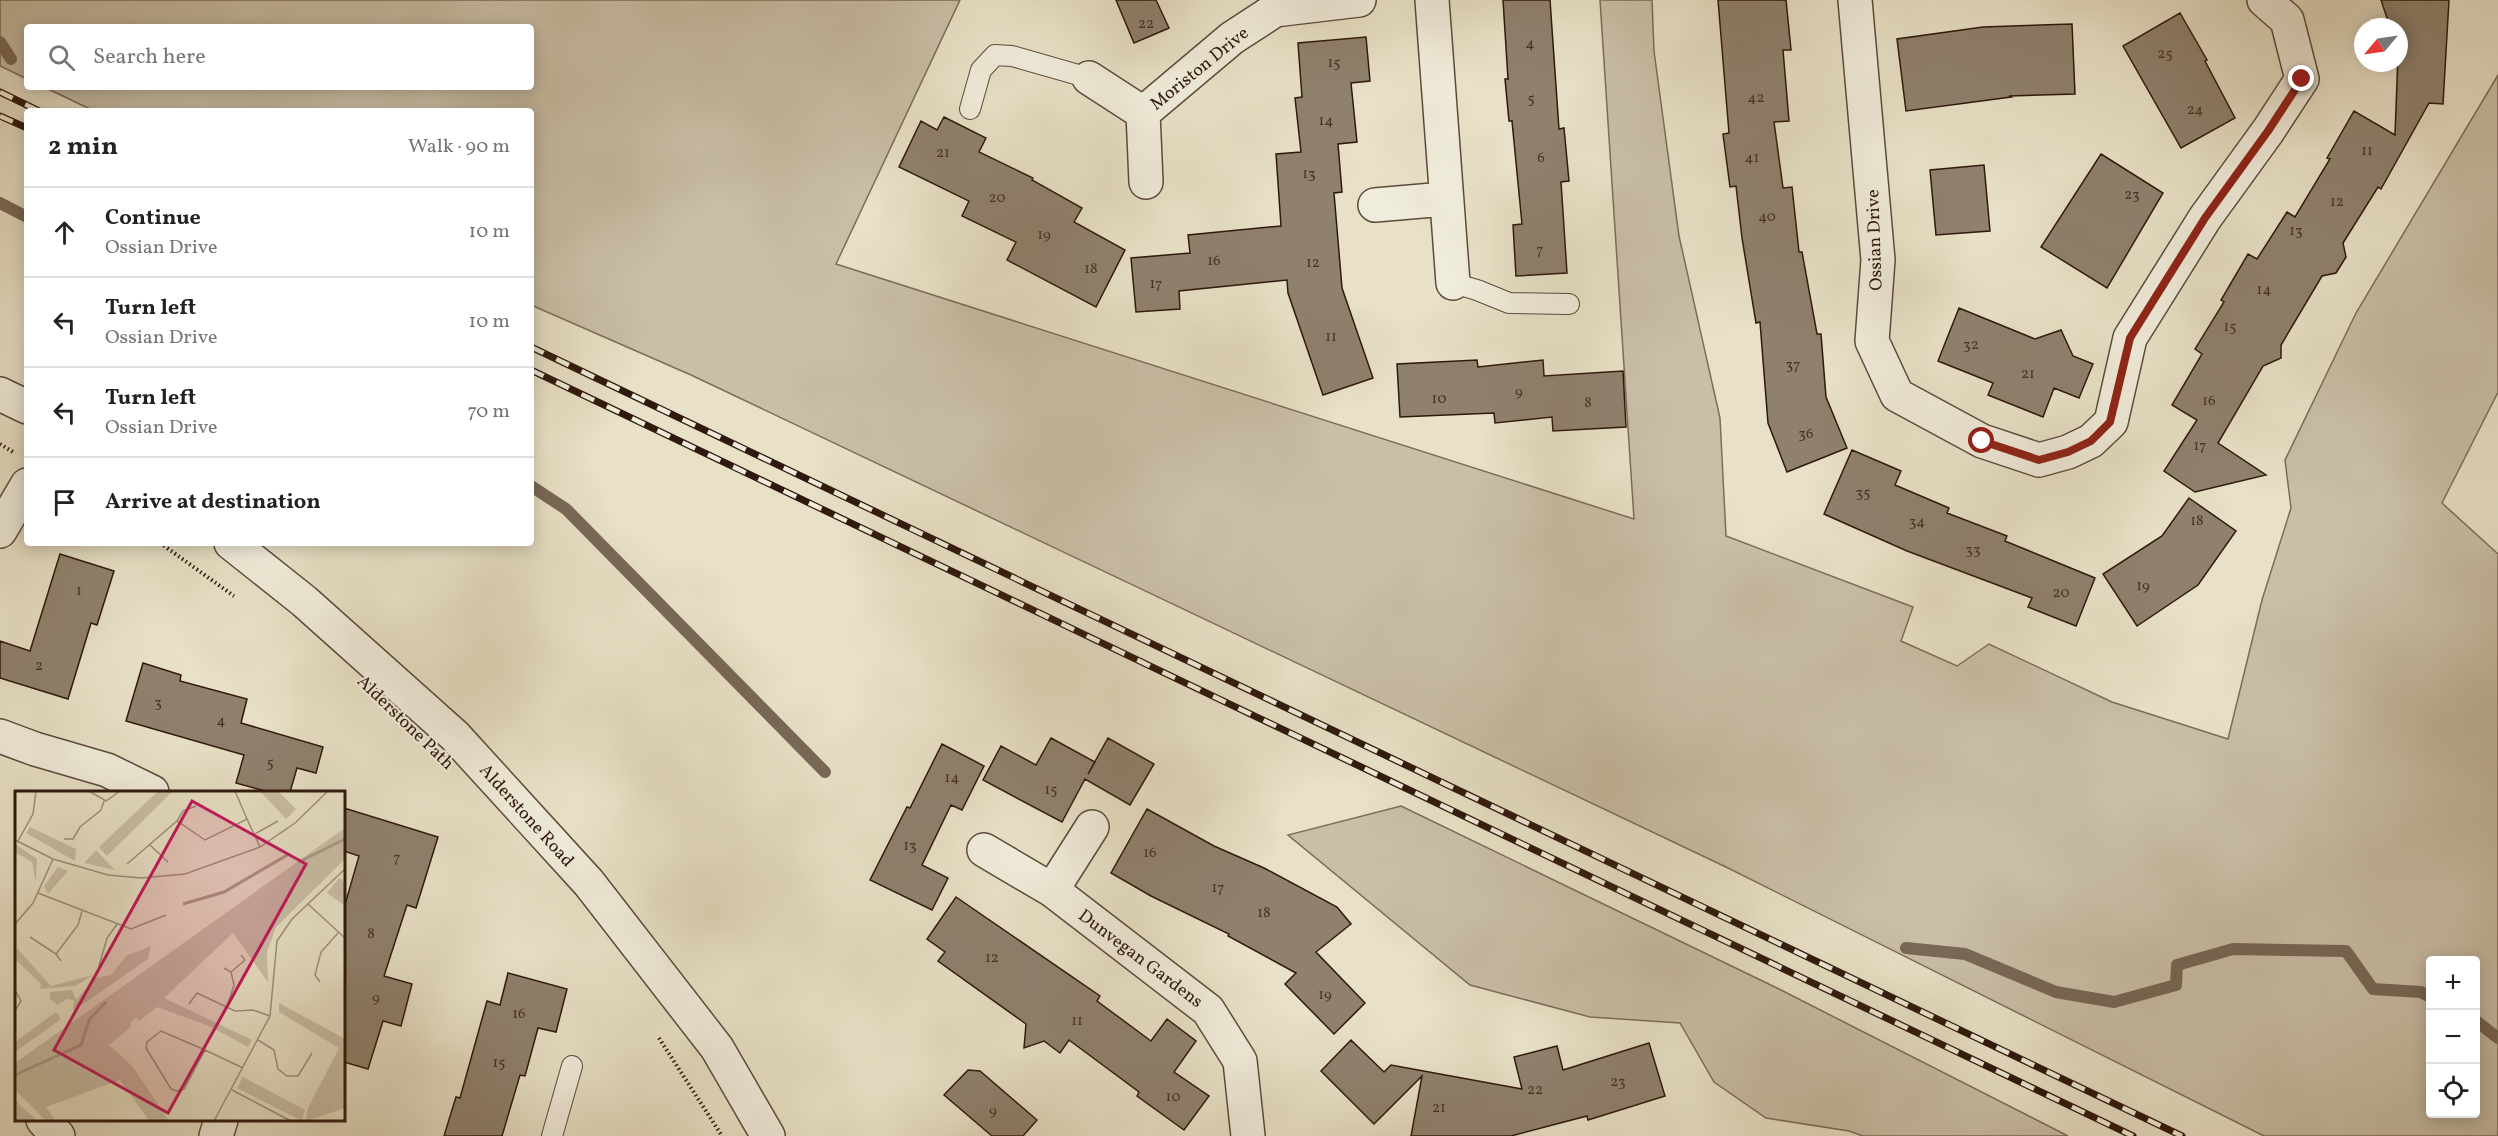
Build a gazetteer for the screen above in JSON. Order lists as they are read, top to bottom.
{
  "streets": {
    "street": [
      "Moriston Drive",
      "Ossian Drive",
      "Alderstone Road",
      "Dunvegan Gardens"
    ]
  },
  "house_numbers": [
    "22",
    "4",
    "25",
    "15",
    "42",
    "5",
    "24",
    "14",
    "11",
    "21",
    "6",
    "41",
    "13",
    "23",
    "20",
    "12",
    "40",
    "13",
    "19",
    "7",
    "16",
    "12",
    "18",
    "17",
    "14",
    "15",
    "11",
    "32",
    "37",
    "21",
    "9",
    "10",
    "16",
    "8",
    "36",
    "17",
    "35",
    "18",
    "34",
    "33",
    "19",
    "1",
    "20",
    "2",
    "3",
    "4",
    "5",
    "14",
    "15",
    "13",
    "16",
    "7",
    "17",
    "18",
    "8",
    "12",
    "19",
    "9",
    "16",
    "11",
    "15",
    "23",
    "22",
    "10",
    "21",
    "9"
  ],
  "north": "bottom left",
  "page": {
    "search": "Search here",
    "heading": ["2 min", "Walk · 90 m"],
    "list": [
      ["Continue", "Ossian Drive", "10 m"],
      ["Turn left", "Ossian Drive", "10 m"],
      ["Turn left", "Ossian Drive", "70 m"],
      "Arrive at destination"
    ],
    "map_buttons": ["+", "−"]
  }
}
